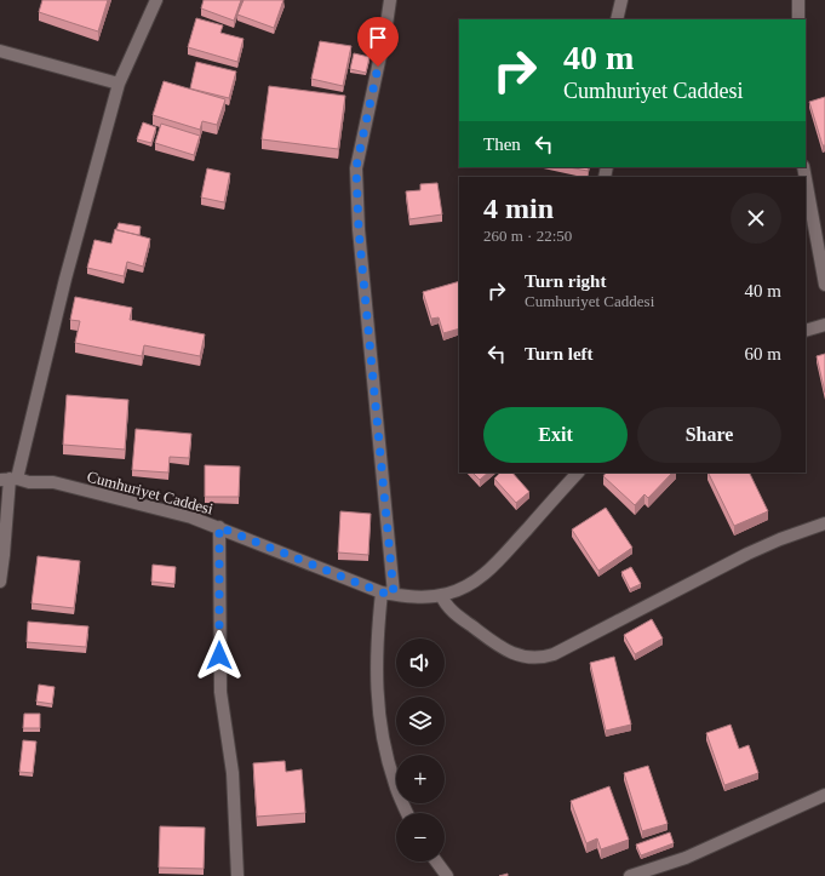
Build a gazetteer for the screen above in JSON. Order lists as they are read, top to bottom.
{
  "streets": {
    "street": ["Cumhuriyet Caddesi"]
  },
  "page": {
    "turn": ["40 m", "Cumhuriyet Caddesi"],
    "then": "Then",
    "heading": ["4 min", "260 m · 22:50"],
    "list": [
      {
        "name": "Turn right",
        "note": "Cumhuriyet Caddesi",
        "value": "40 m"
      },
      {
        "name": "Turn left",
        "value": "60 m"
      }
    ],
    "buttons": ["Exit", "Share"],
    "map_buttons": ["+", "−"]
  }
}
